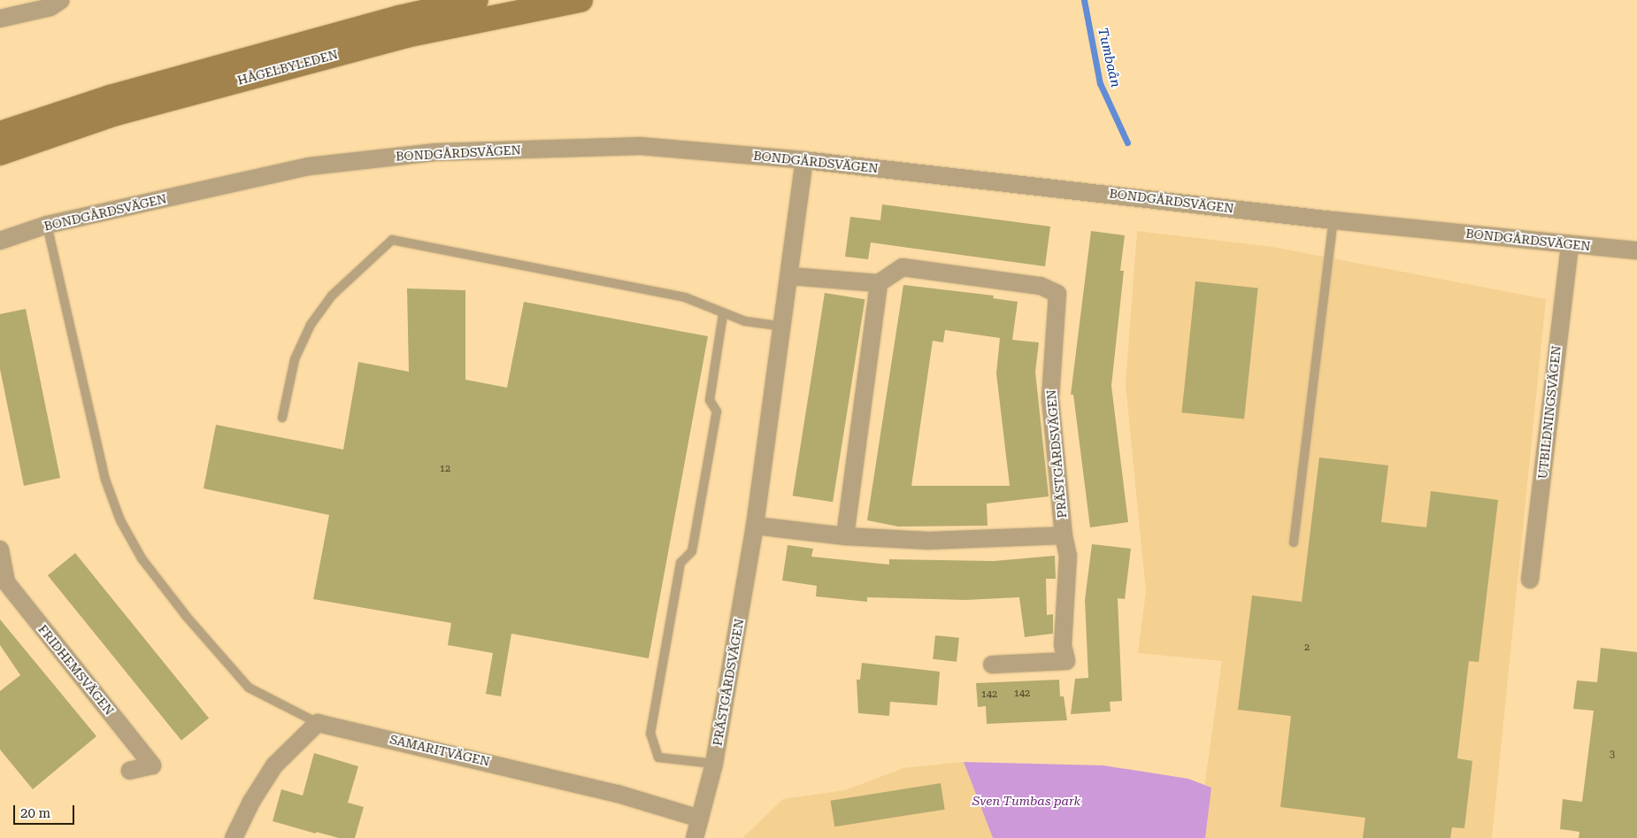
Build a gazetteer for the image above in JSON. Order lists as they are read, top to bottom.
{
  "streets": {
    "main road": ["HÅGELBYLEDEN"],
    "street": [
      "BONDGÅRDSVÄGEN",
      "UTBILDNINGSVÄGEN",
      "PRÄSTGÅRDSVÄGEN",
      "FRIDHEMSVÄGEN",
      "SAMARITVÄGEN"
    ]
  },
  "crossings": [
    ["BONDGÅRDSVÄGEN", "UTBILDNINGSVÄGEN"],
    ["BONDGÅRDSVÄGEN", "PRÄSTGÅRDSVÄGEN"],
    ["PRÄSTGÅRDSVÄGEN", "SAMARITVÄGEN"]
  ],
  "water": ["Tumbaån"],
  "parks": ["Sven Tumbas park"],
  "house_numbers": [
    "12",
    "2",
    "142",
    "142",
    "3"
  ],
  "scale_bar": "20 m"
}
